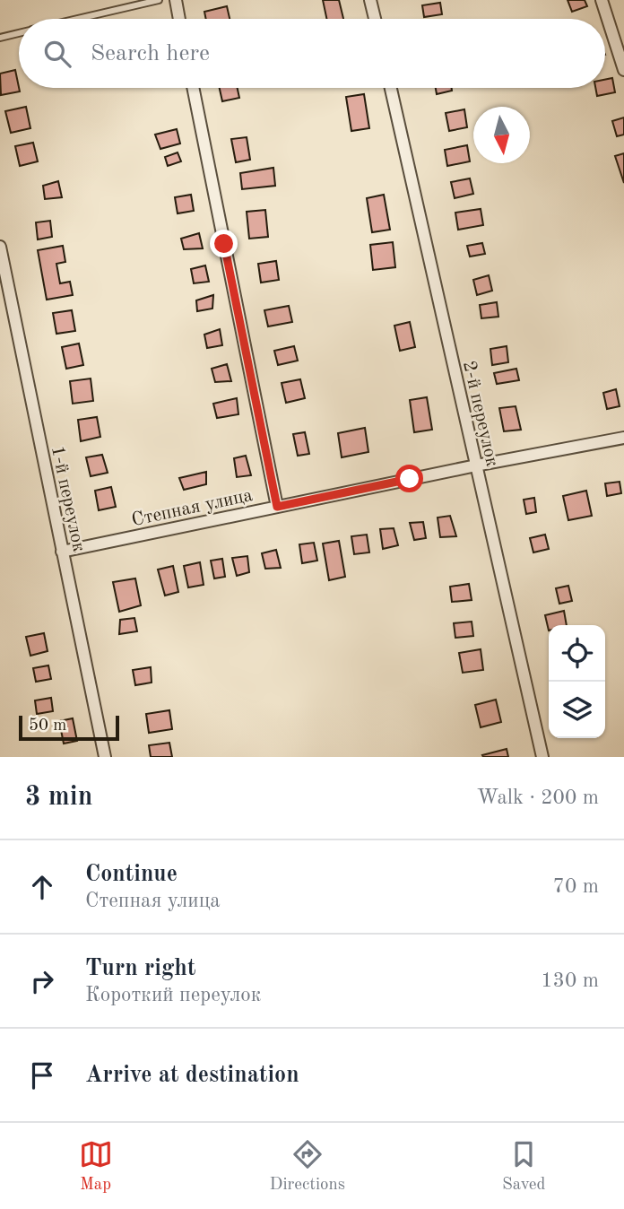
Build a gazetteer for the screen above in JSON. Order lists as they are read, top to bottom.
{
  "streets": {
    "street": ["2-й переулок", "1-й переулок", "Степная улица"]
  },
  "crossings": [
    ["2-й переулок", "Степная улица"],
    ["1-й переулок", "Степная улица"]
  ],
  "scale_bar": "50 m",
  "north": "bottom",
  "page": {
    "search": "Search here",
    "scale": "50 m",
    "heading": ["3 min", "Walk · 200 m"],
    "list": [
      ["Continue", "Степная улица", "70 m"],
      ["Turn right", "Короткий переулок", "130 m"],
      "Arrive at destination"
    ],
    "nav": ["Map", "Directions", "Saved"]
  }
}
